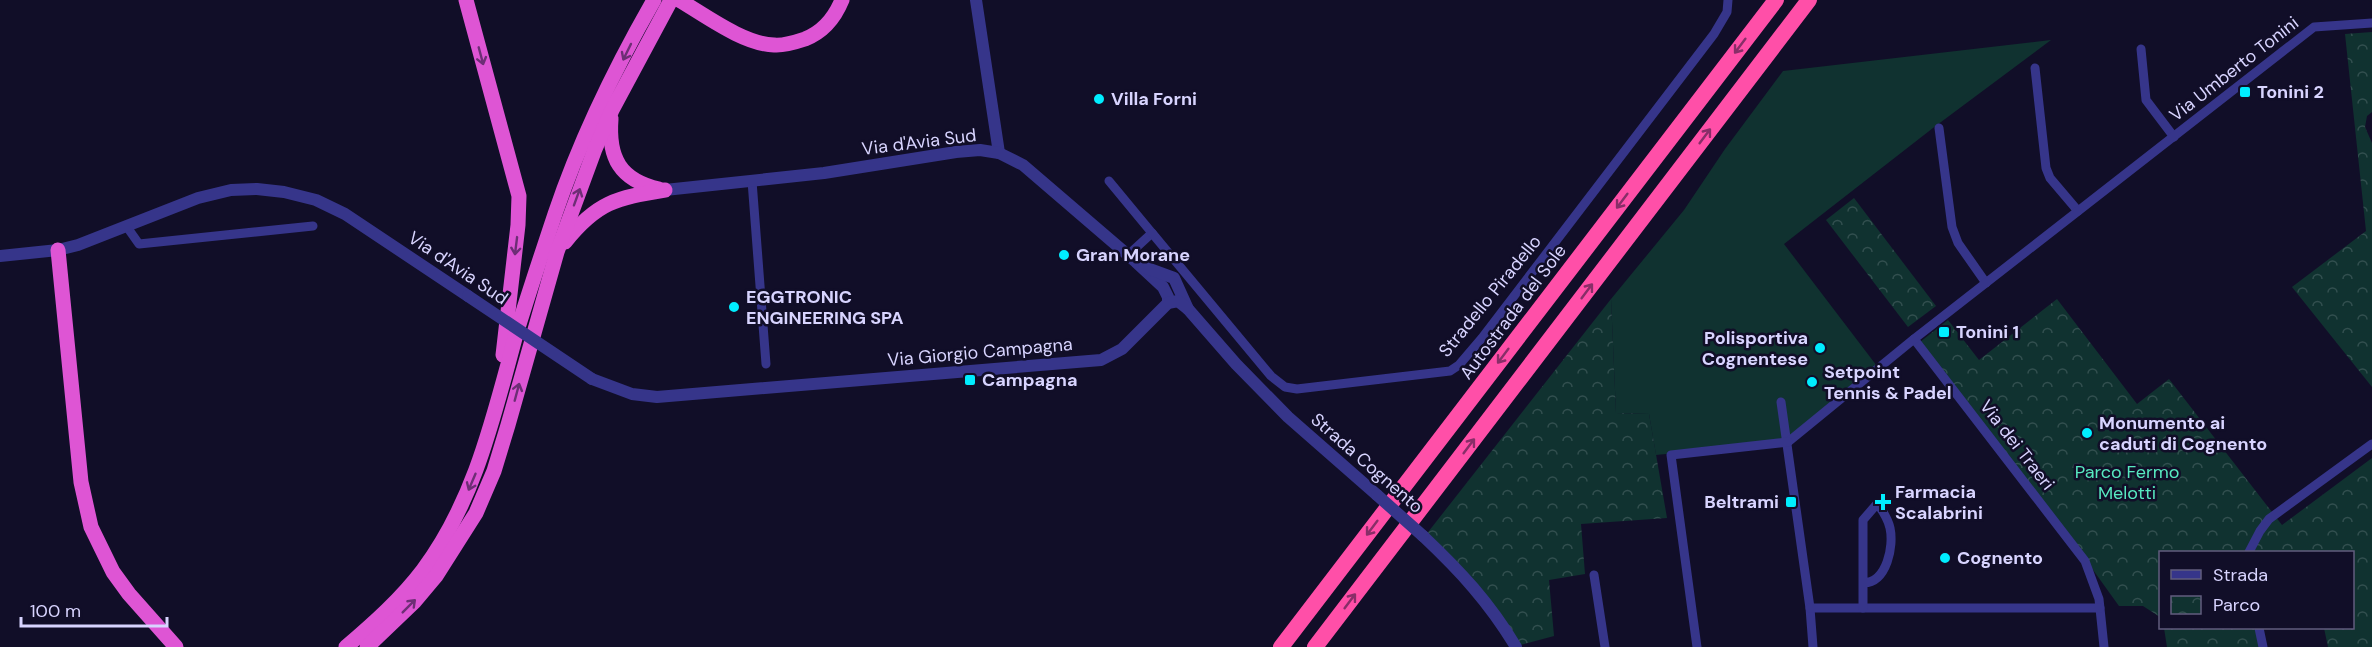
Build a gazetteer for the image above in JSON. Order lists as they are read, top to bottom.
{
  "streets": {
    "highway": ["Autostrada del Sole"],
    "street": [
      "Via Umberto Tonini",
      "Via d'Avia Sud",
      "Stradello Piradello",
      "Via Giorgio Campagna",
      "Via dei Traeri",
      "Strada Cognento"
    ]
  },
  "crossings": [
    ["Via Umberto Tonini", "Via dei Traeri"],
    ["Via d'Avia Sud", "Via Giorgio Campagna"],
    ["Via d'Avia Sud", "Strada Cognento"],
    ["Via Giorgio Campagna", "Strada Cognento"]
  ],
  "parks": ["Parco Fermo Melotti"],
  "places": {
    "transit": [
      "Tonini 2",
      "Tonini 1",
      "Campagna",
      "Beltrami"
    ],
    "other": [
      "Villa Forni",
      "Gran Morane",
      "EGGTRONIC ENGINEERING SPA",
      "Polisportiva Cognentese",
      "Setpoint Tennis & Padel",
      "Monumento ai caduti di Cognento",
      "Cognento"
    ],
    "health": ["Farmacia Scalabrini"]
  },
  "legend": ["Strada", "Parco"],
  "scale_bar": "100 m"
}
